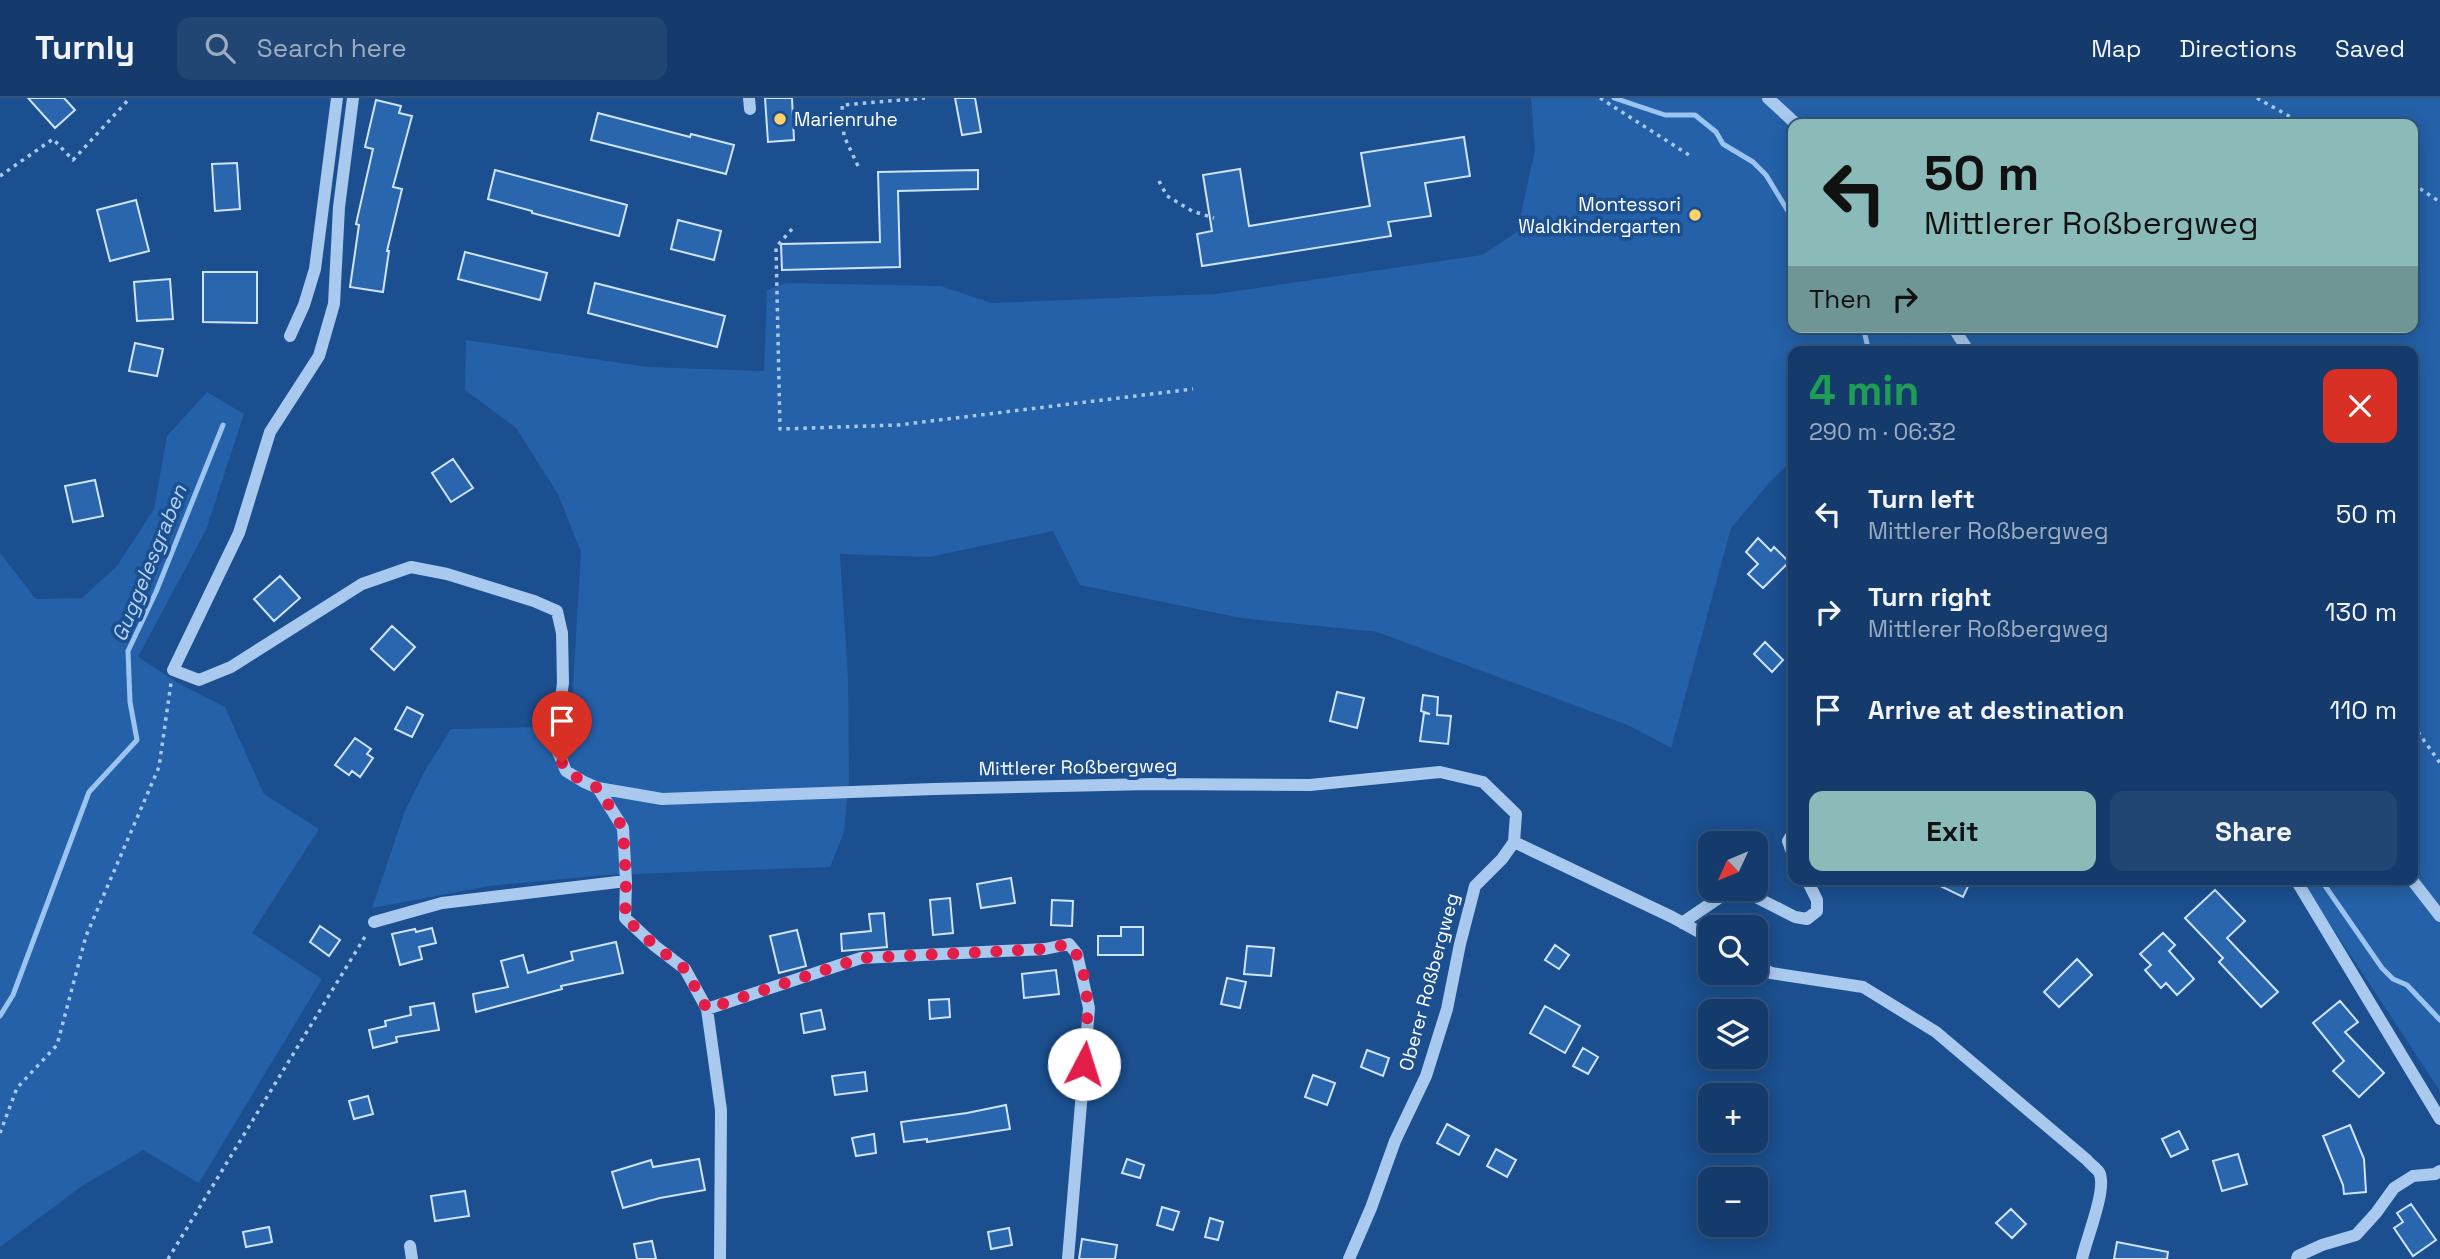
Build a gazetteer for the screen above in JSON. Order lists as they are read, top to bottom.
{
  "streets": {
    "street": ["Mittlerer Roßbergweg", "Oberer Roßbergweg"]
  },
  "crossings": [
    ["Mittlerer Roßbergweg", "Oberer Roßbergweg"]
  ],
  "water": ["Guggelesgraben"],
  "places": ["Marienruhe", "Montessori Waldkindergarten"],
  "north": "bottom left",
  "page": {
    "header": "Turnly",
    "search": "Search here",
    "nav": ["Map", "Directions", "Saved"],
    "turn": ["50 m", "Mittlerer Roßbergweg"],
    "then": "Then",
    "heading": ["4 min", "290 m · 06:32"],
    "list": [
      {
        "name": "Turn left",
        "note": "Mittlerer Roßbergweg",
        "value": "50 m"
      },
      {
        "name": "Turn right",
        "note": "Mittlerer Roßbergweg",
        "value": "130 m"
      },
      {
        "name": "Arrive at destination",
        "value": "110 m"
      }
    ],
    "buttons": ["Exit", "Share"],
    "map_buttons": ["+", "−"]
  }
}
